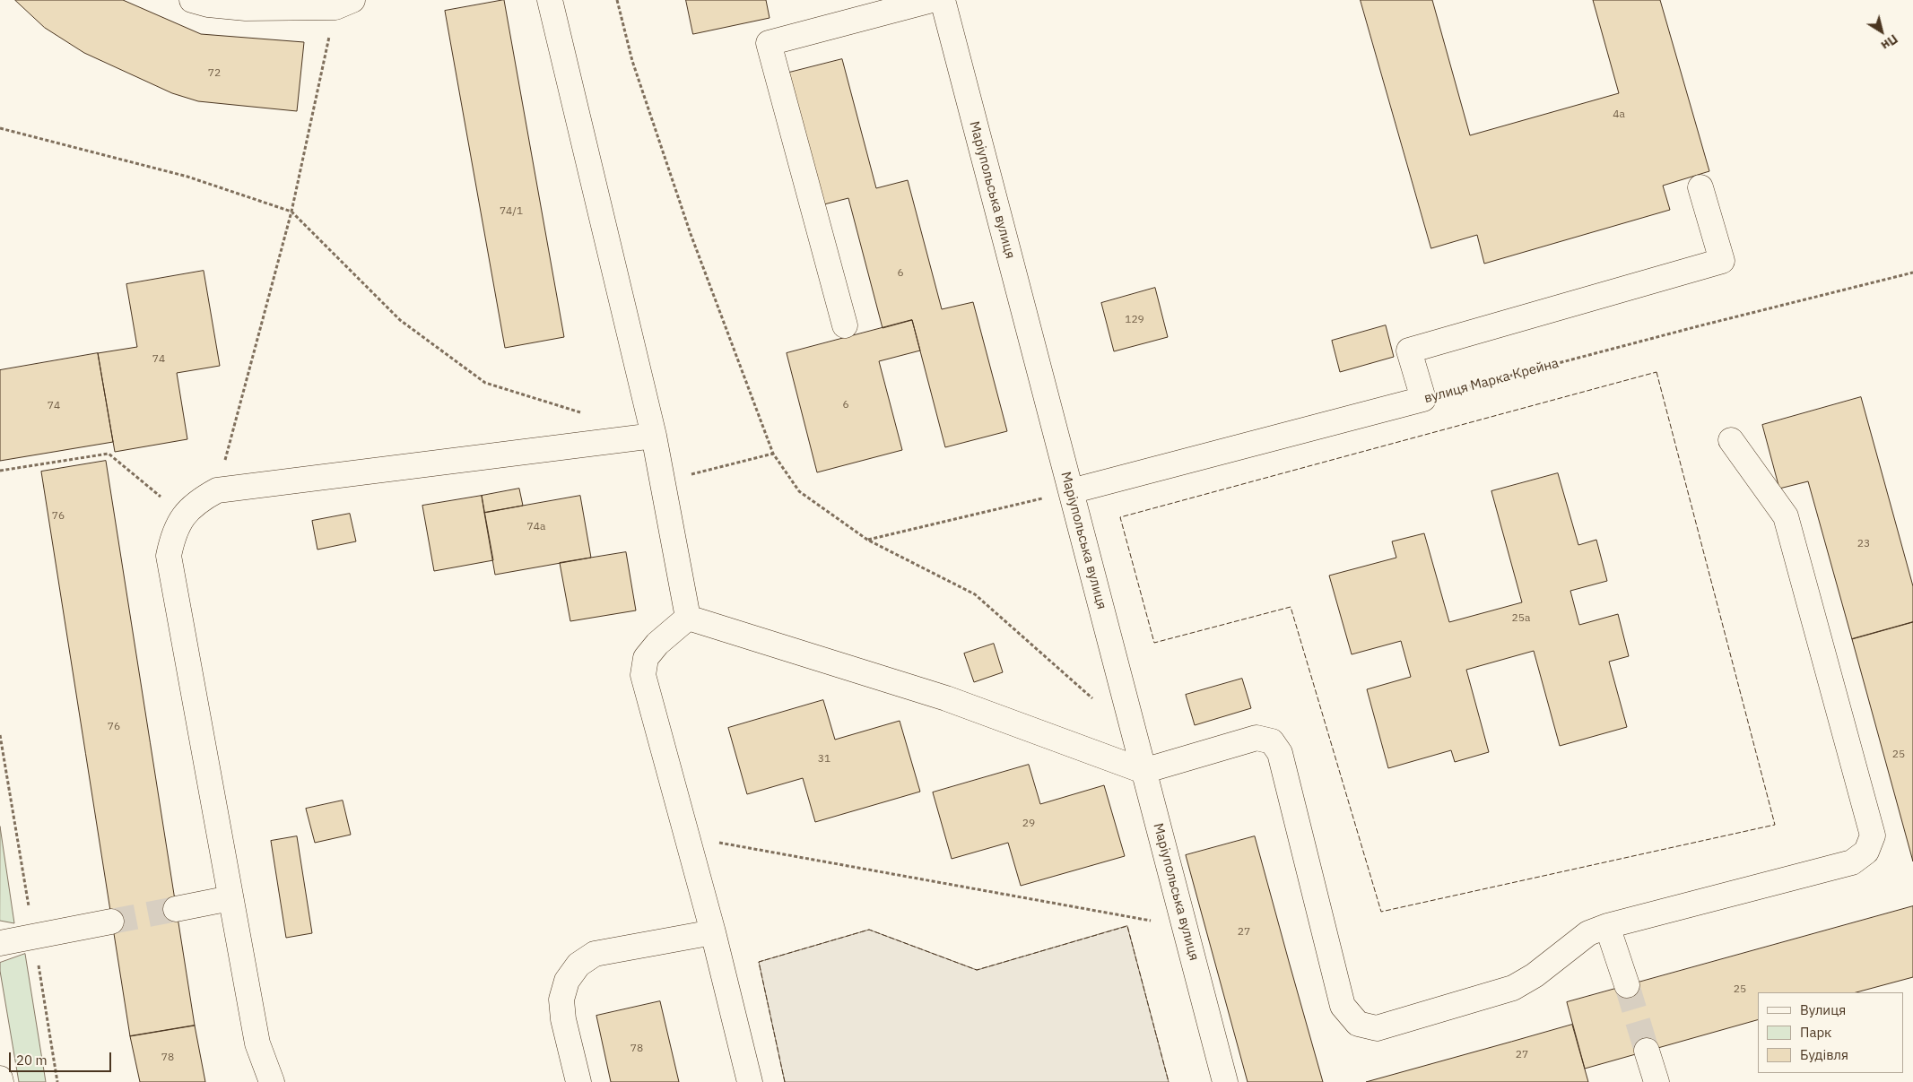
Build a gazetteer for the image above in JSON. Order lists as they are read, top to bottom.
{
  "streets": {
    "street": ["Маріупольська вулиця", "вулиця Марка Крейна"]
  },
  "crossings": [
    ["Маріупольська вулиця", "вулиця Марка Крейна"]
  ],
  "house_numbers": [
    "72",
    "4а",
    "74/1",
    "6",
    "129",
    "74",
    "6",
    "74",
    "76",
    "74а",
    "23",
    "25а",
    "76",
    "25",
    "31",
    "29",
    "27",
    "25",
    "78",
    "27",
    "78"
  ],
  "legend": ["Вулиця", "Парк", "Будівля"],
  "scale_bar": "20 m",
  "north": "bottom right"
}
